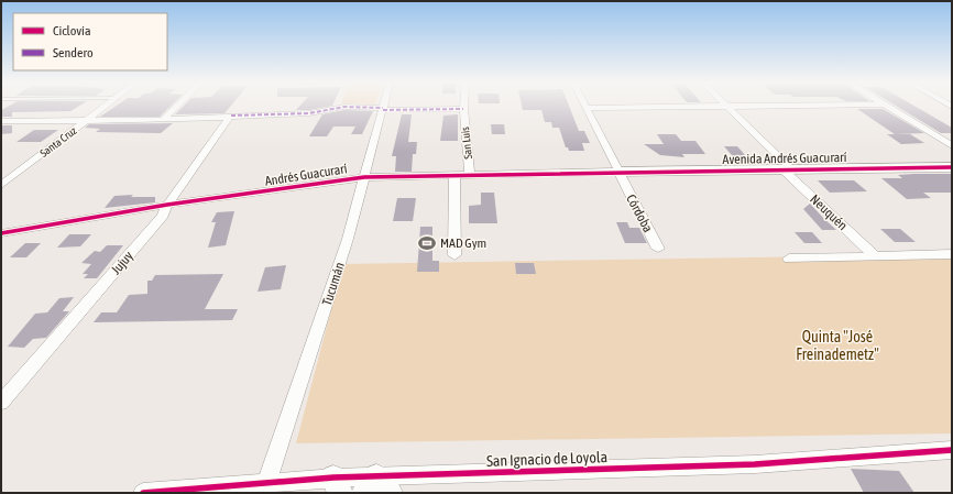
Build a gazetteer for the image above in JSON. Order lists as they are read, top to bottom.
{
  "streets": {
    "street": [
      "Santa Cruz",
      "San Luis",
      "Avenida Andrés Guacurarí",
      "Andrés Guacurarí",
      "Neuquén",
      "Córdoba",
      "Jujuy",
      "Tucumán",
      "San Ignacio de Loyola"
    ]
  },
  "crossings": [
    ["San Luis", "Andrés Guacurarí"],
    ["Avenida Andrés Guacurarí", "Andrés Guacurarí"],
    ["Avenida Andrés Guacurarí", "Neuquén"],
    ["Avenida Andrés Guacurarí", "Córdoba"],
    ["Andrés Guacurarí", "Córdoba"],
    ["Andrés Guacurarí", "Jujuy"],
    ["Andrés Guacurarí", "Tucumán"],
    ["Tucumán", "San Ignacio de Loyola"]
  ],
  "parks": ["Quinta \"José Freinademetz\""],
  "places": {
    "sports": ["MAD Gym"]
  },
  "legend": ["Ciclovía", "Sendero"]
}
